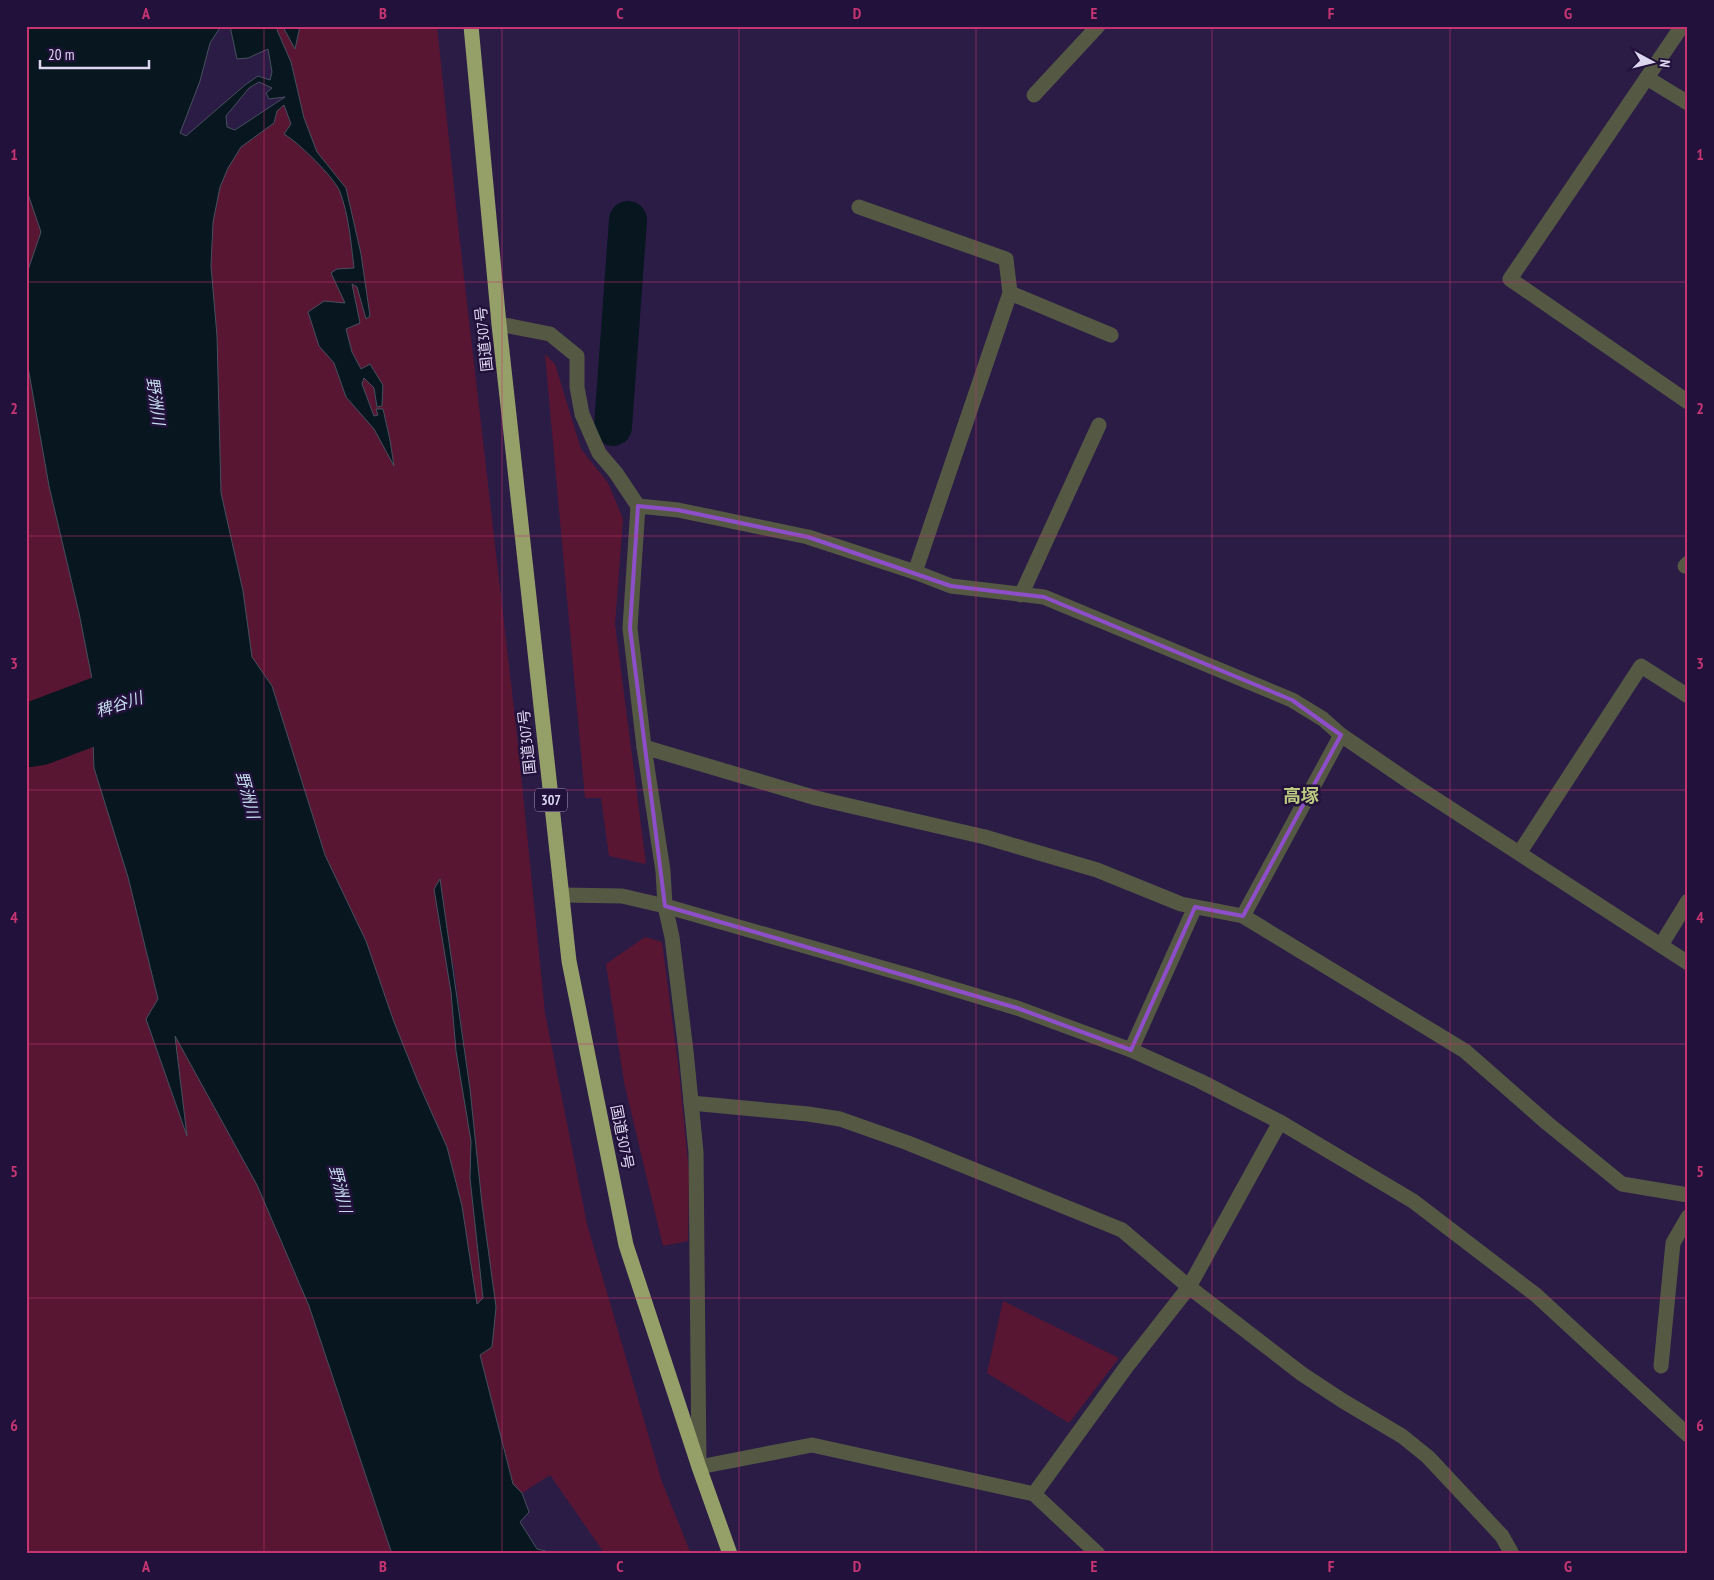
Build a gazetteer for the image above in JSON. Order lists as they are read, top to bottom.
{
  "streets": {
    "highway": ["国道307号", "307"]
  },
  "districts": ["高塚"],
  "water": ["野洲川", "稗谷川"],
  "scale_bar": "20 m",
  "north": "right",
  "grid": {
    "columns": [
      "A",
      "B",
      "C",
      "D",
      "E",
      "F",
      "G"
    ],
    "rows": [
      "1",
      "2",
      "3",
      "4",
      "5",
      "6"
    ]
  }
}
